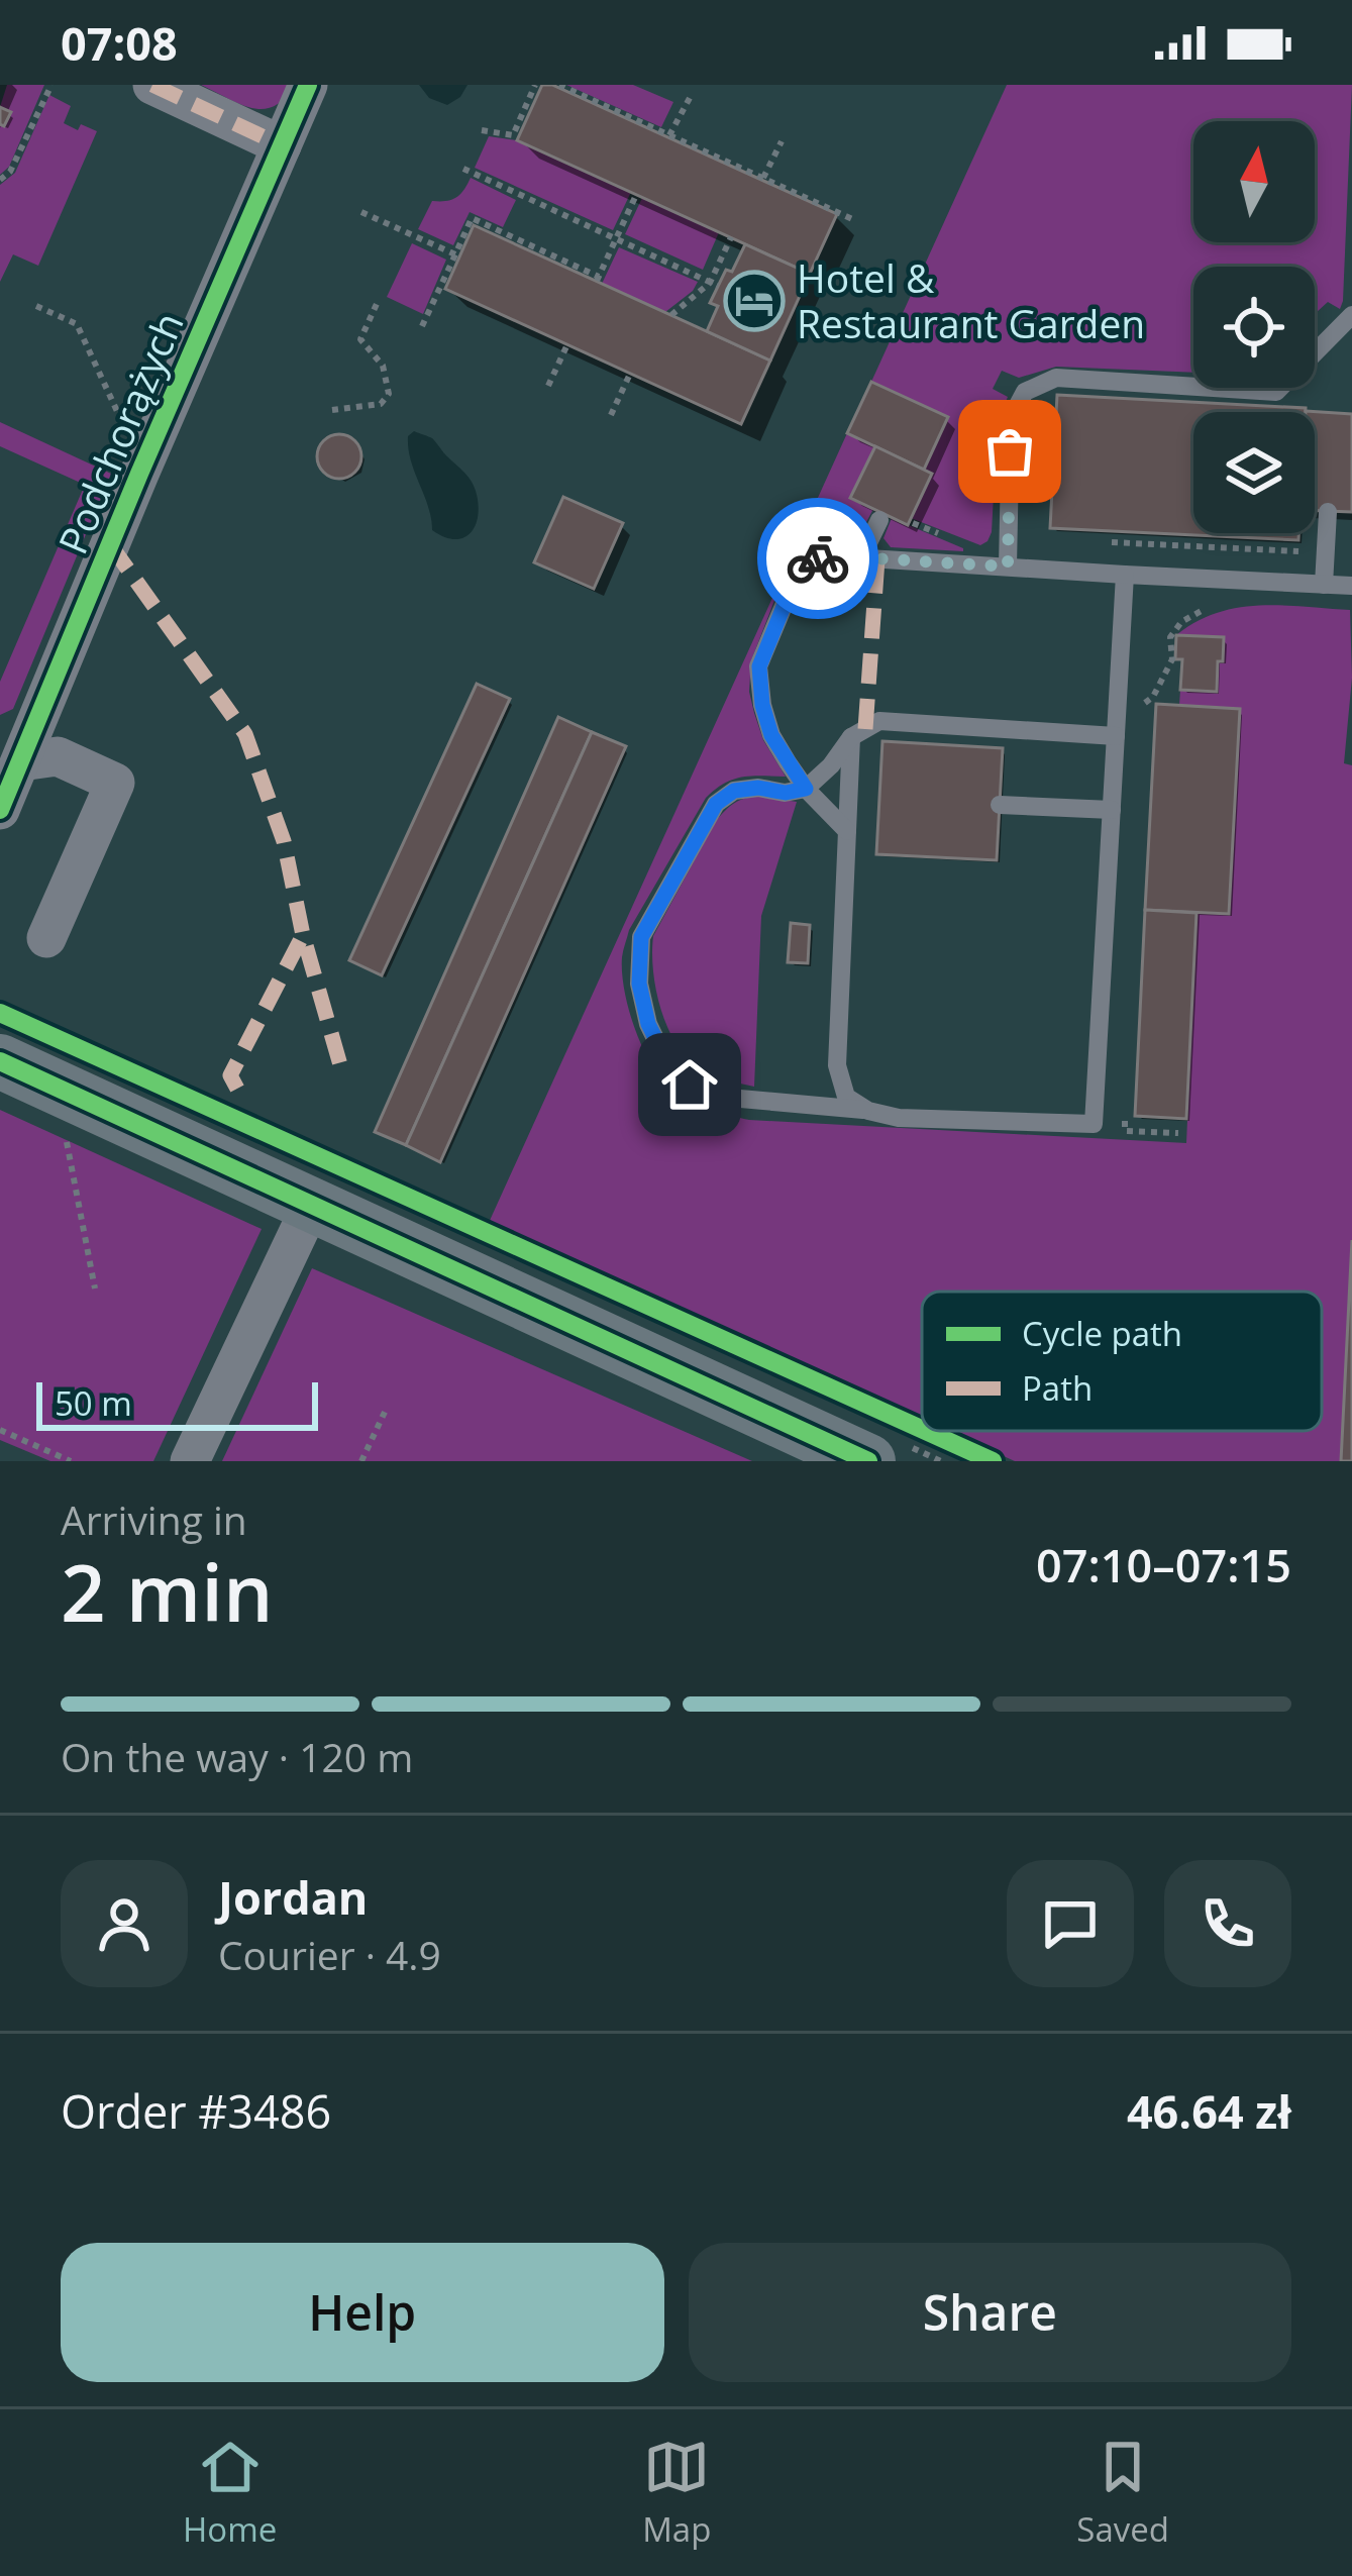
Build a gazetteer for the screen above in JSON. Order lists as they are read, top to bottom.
{
  "streets": {
    "street": ["Podchorążych"]
  },
  "places": {
    "hotel": ["Hotel & Restaurant Garden"]
  },
  "legend": ["Cycle path", "Path"],
  "scale_bar": "50 m",
  "north": "top",
  "page": {
    "status": "07:08",
    "scale": "50 m",
    "heading": ["2 min", "Arriving in", "07:10–07:15"],
    "panel": [
      "Jordan",
      "Courier · 4.9",
      "Order #3486",
      "46.64 zł"
    ],
    "bar": "On the way · 120 m",
    "buttons": ["Help", "Share"],
    "tabs": ["Home", "Map", "Saved"]
  }
}
